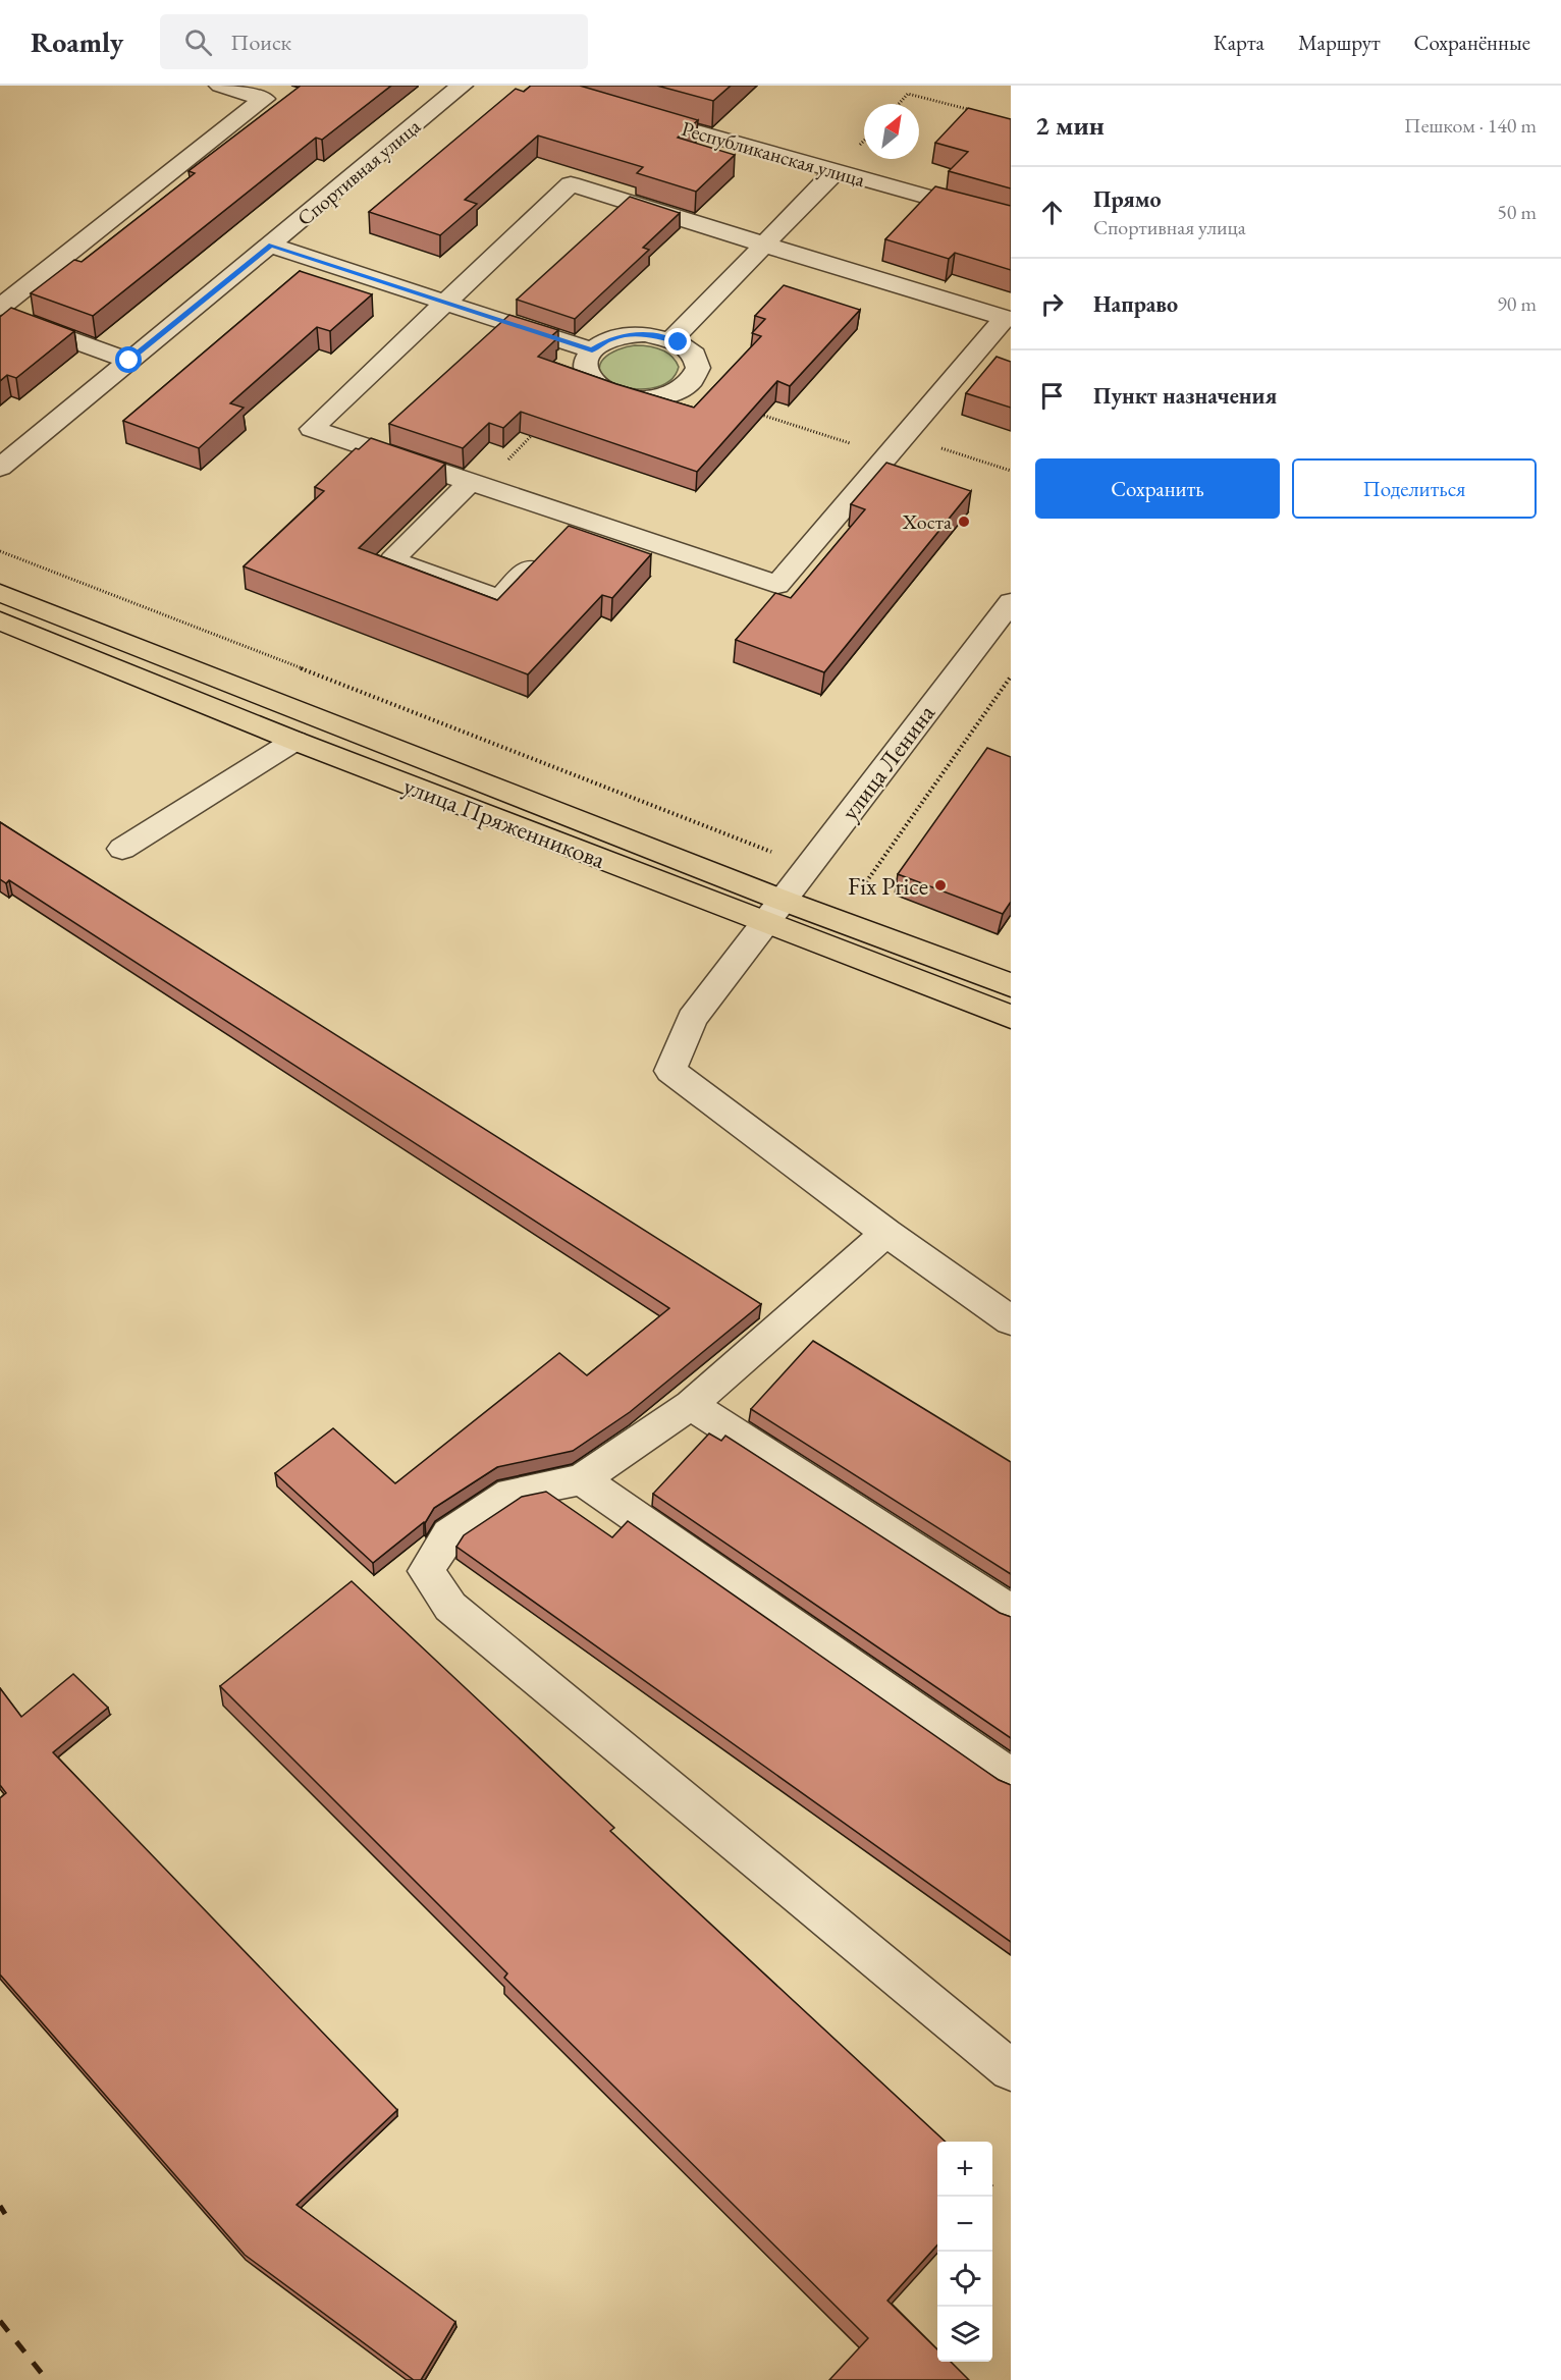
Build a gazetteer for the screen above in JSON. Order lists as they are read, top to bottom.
{
  "streets": {
    "main road": ["улица Пряженникова"],
    "street": ["Республиканская улица", "Спортивная улица", "улица Ленина"]
  },
  "crossings": [
    ["улица Ленина", "улица Пряженникова"]
  ],
  "places": ["Хоста", "Fix Price"],
  "north": "top right",
  "page": {
    "header": "Roamly",
    "search": "Поиск",
    "nav": ["Карта", "Маршрут", "Сохранённые"],
    "heading": ["2 мин", "Пешком · 140 m"],
    "list": [
      ["Прямо", "Спортивная улица", "50 m"],
      ["Направо", "90 m"],
      "Пункт назначения"
    ],
    "buttons": ["Сохранить", "Поделиться"],
    "map_buttons": ["+", "−"]
  }
}
